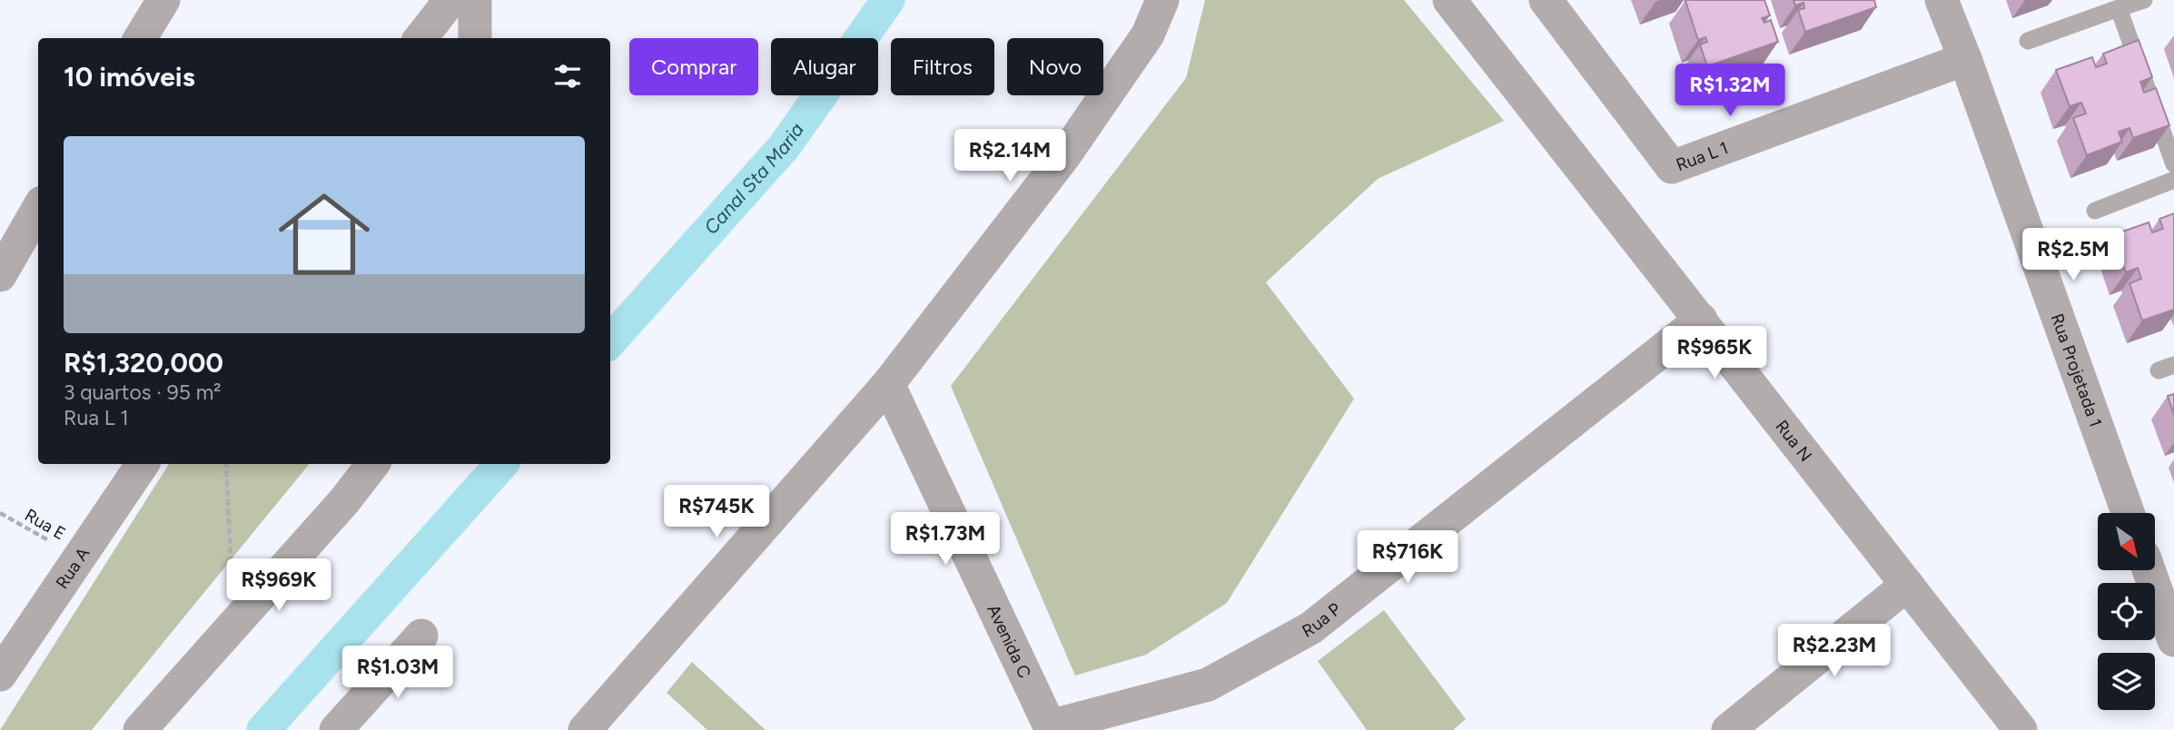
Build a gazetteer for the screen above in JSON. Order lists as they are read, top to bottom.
{
  "streets": {
    "street": [
      "Rua L 1",
      "Rua Projetada 1",
      "Rua N",
      "Rua A",
      "Rua P",
      "Avenida C"
    ],
    "path": ["Rua E"]
  },
  "crossings": [
    ["Rua L 1", "Rua Projetada 1"],
    ["Rua N", "Rua P"],
    ["Rua E", "Rua A"],
    ["Rua P", "Avenida C"]
  ],
  "water": ["Canal Sta Maria"],
  "north": "bottom right",
  "page": {
    "chip": [
      "Comprar",
      "Alugar",
      "Filtros",
      "Novo"
    ],
    "heading": "10 imóveis",
    "price": [
      "R$1.32M",
      "R$2.14M",
      "R$2.5M",
      "R$965K",
      "R$745K",
      "R$1.73M",
      "R$716K",
      "R$969K",
      "R$2.23M",
      "R$1.03M"
    ],
    "list": [
      {
        "name": "R$1,320,000",
        "note": "3 quartos · 95 m² · Rua L 1"
      }
    ]
  }
}
